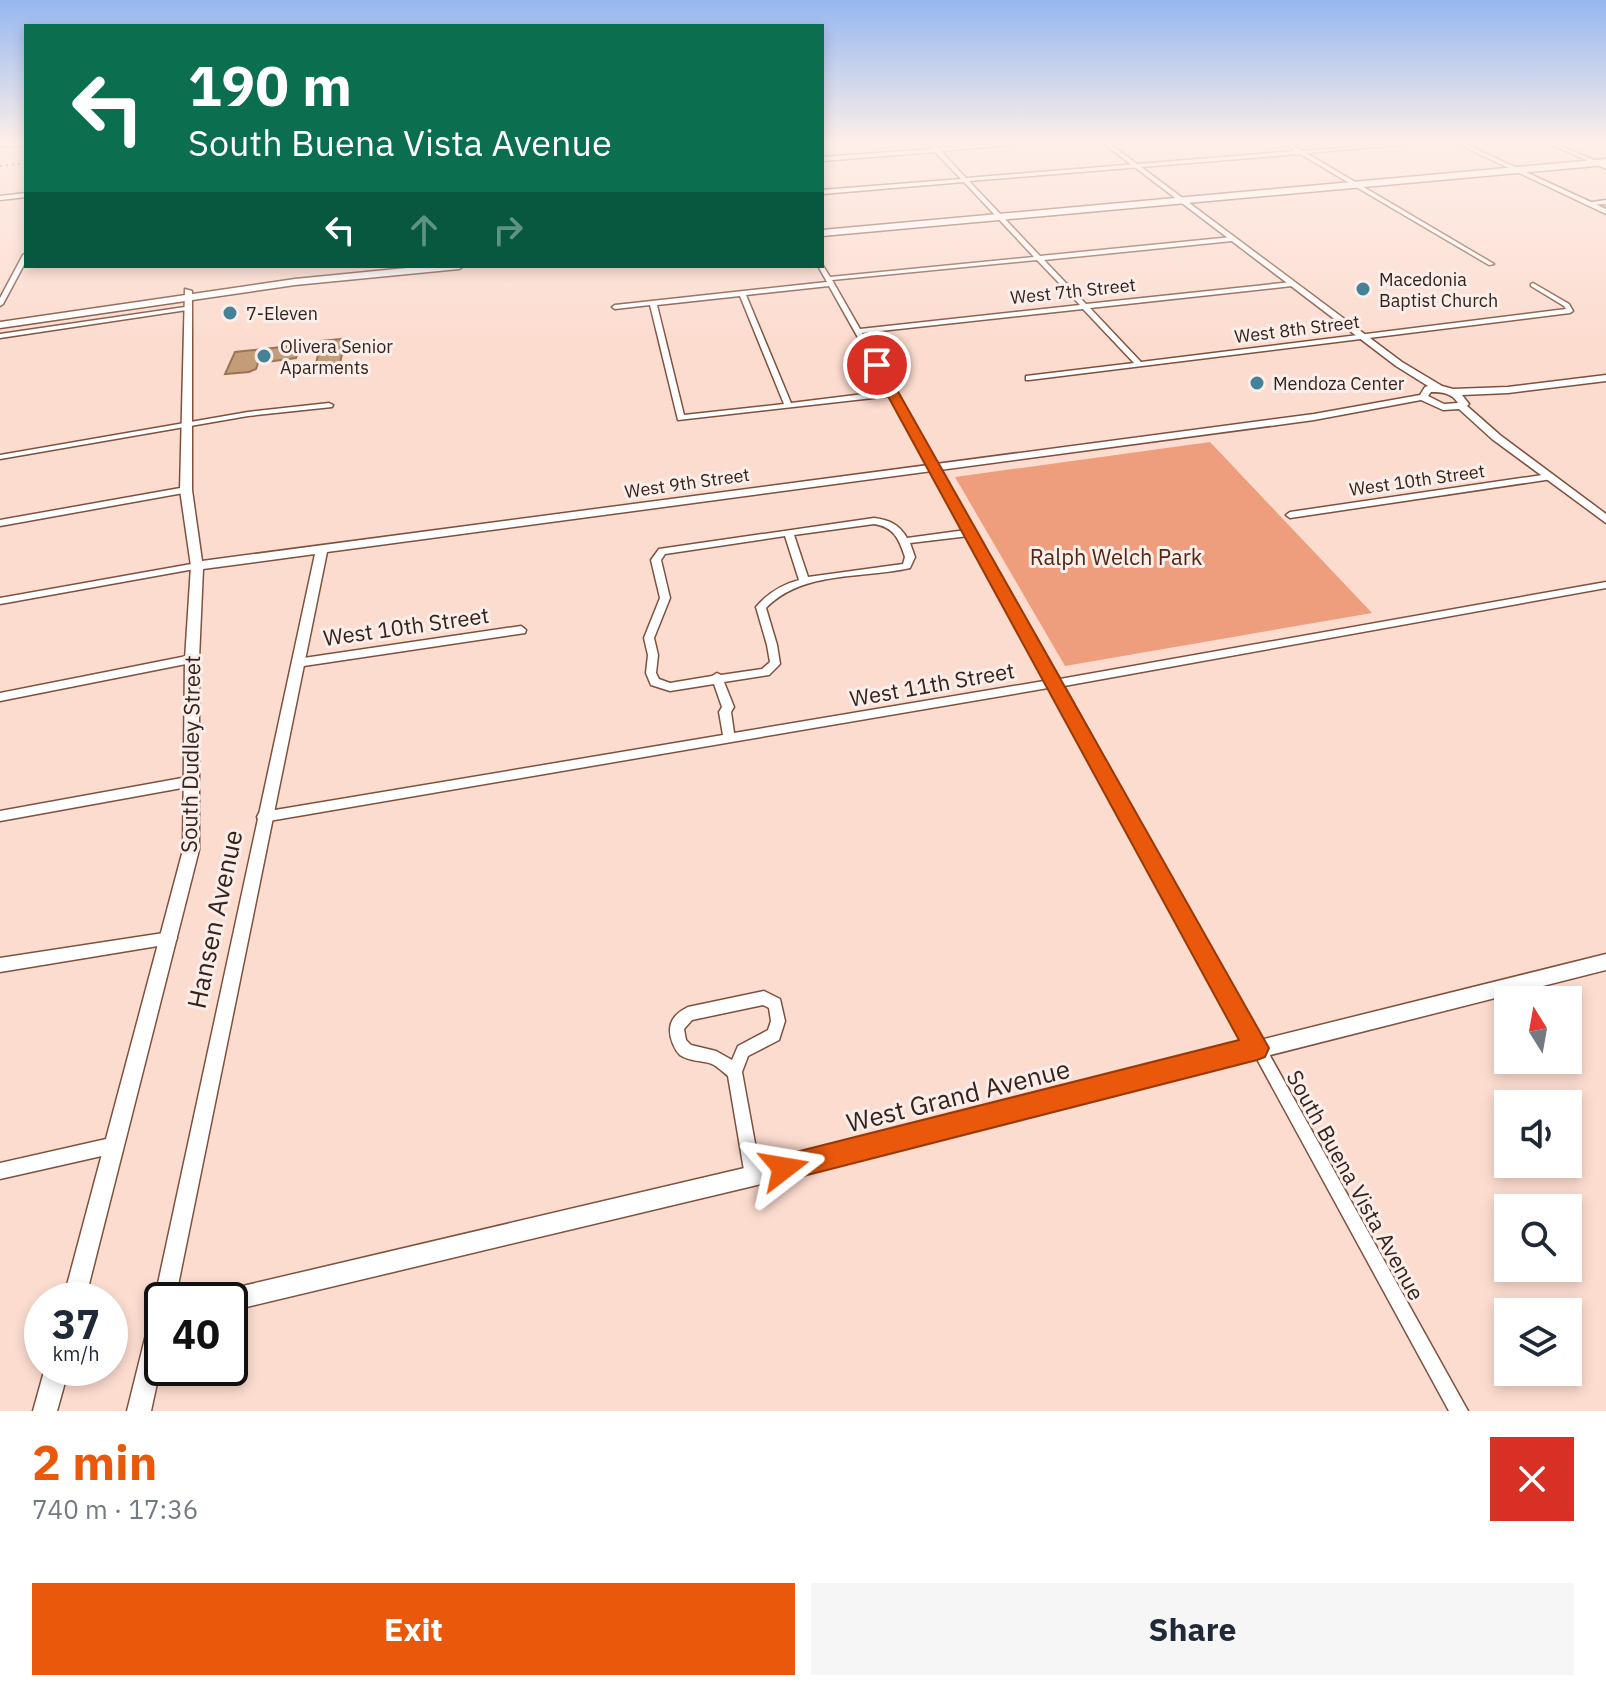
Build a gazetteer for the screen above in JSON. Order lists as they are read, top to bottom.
{
  "streets": {
    "street": [
      "West 7th Street",
      "West 8th Street",
      "West 10th Street",
      "West 9th Street",
      "West 11th Street",
      "South Dudley Street",
      "Hansen Avenue",
      "West Grand Avenue",
      "South Buena Vista Avenue"
    ]
  },
  "crossings": [
    ["West 7th Street", "South Buena Vista Avenue"],
    ["West 10th Street", "Hansen Avenue"],
    ["West 9th Street", "South Dudley Street"],
    ["West 9th Street", "Hansen Avenue"],
    ["West 9th Street", "South Buena Vista Avenue"],
    ["West 11th Street", "Hansen Avenue"],
    ["West 11th Street", "South Buena Vista Avenue"],
    ["West Grand Avenue", "South Buena Vista Avenue"]
  ],
  "parks": ["Ralph Welch Park"],
  "places": [
    "Macedonia Baptist Church",
    "7-Eleven",
    "Olivera Senior Aparments",
    "Mendoza Center"
  ],
  "north": "top",
  "page": {
    "turn": ["190 m", "South Buena Vista Avenue"],
    "speed": "37 km/h",
    "limit": "40",
    "heading": ["2 min", "740 m · 17:36"],
    "buttons": ["Exit", "Share"]
  }
}
